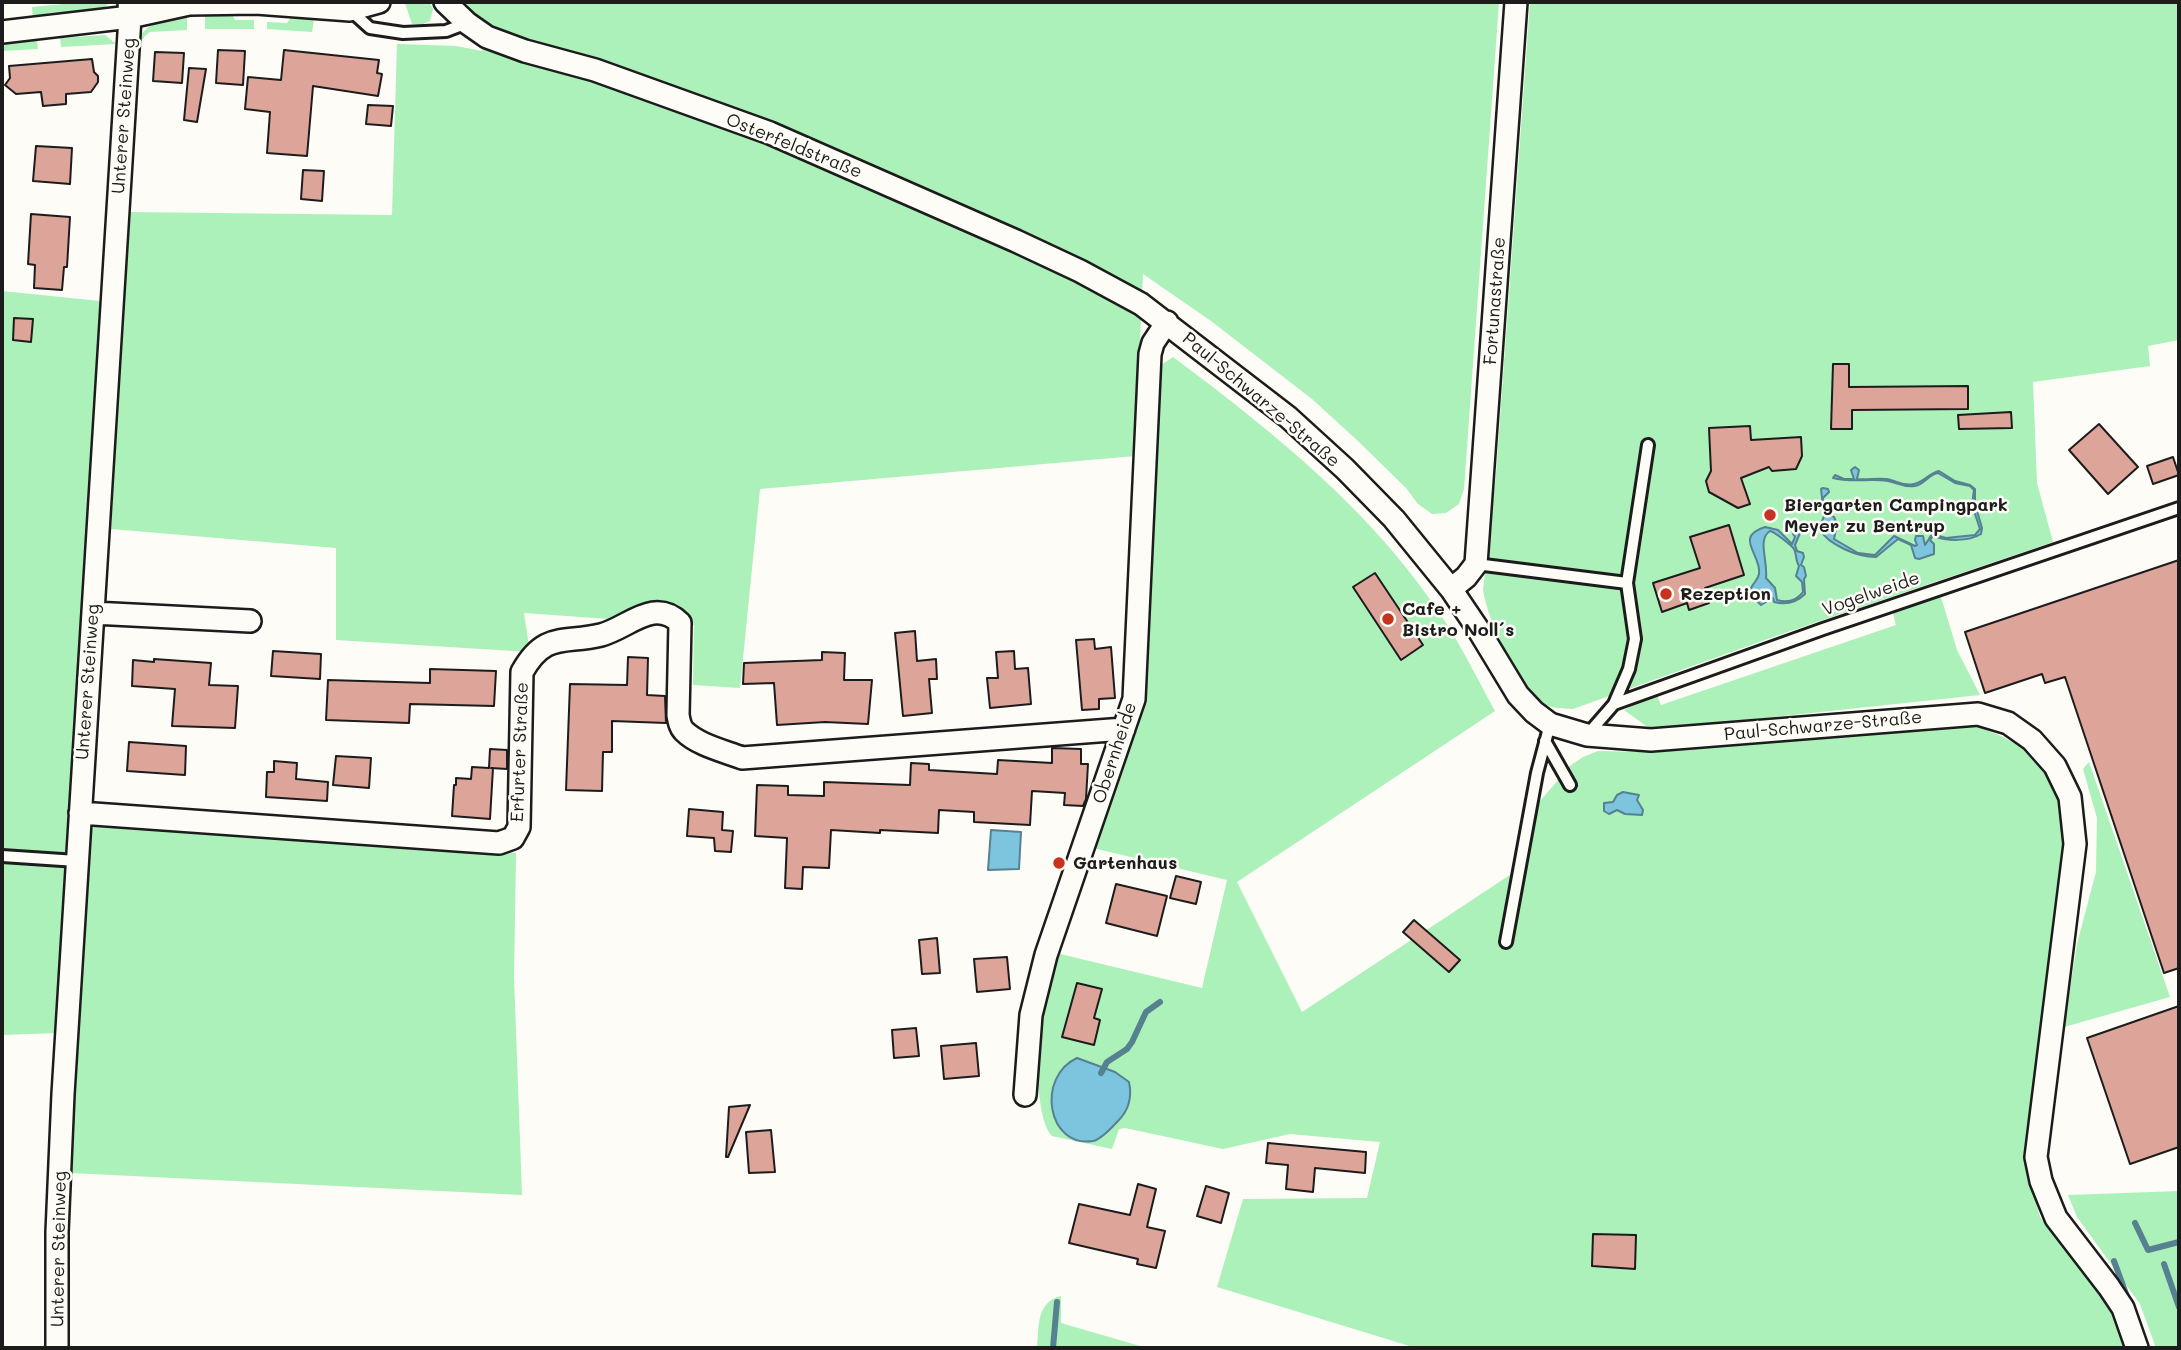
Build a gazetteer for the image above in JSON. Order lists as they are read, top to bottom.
{
  "streets": {
    "street": [
      "Unterer Steinweg",
      "Osterfeldstraße",
      "Fortunastraße",
      "Paul-Schwarze-Straße",
      "Erfurter Straße",
      "Obernheide"
    ],
    "lane": ["Vogelweide"]
  },
  "crossings": [
    ["Unterer Steinweg", "Erfurter Straße"],
    ["Osterfeldstraße", "Paul-Schwarze-Straße"],
    ["Paul-Schwarze-Straße", "Vogelweide"],
    ["Paul-Schwarze-Straße", "Obernheide"],
    ["Erfurter Straße", "Obernheide"]
  ],
  "places": [
    "Biergarten Campingpark Meyer zu Bentrup",
    "Rezeption",
    "Cafe + Bistro Noll´s",
    "Gartenhaus"
  ]
}
